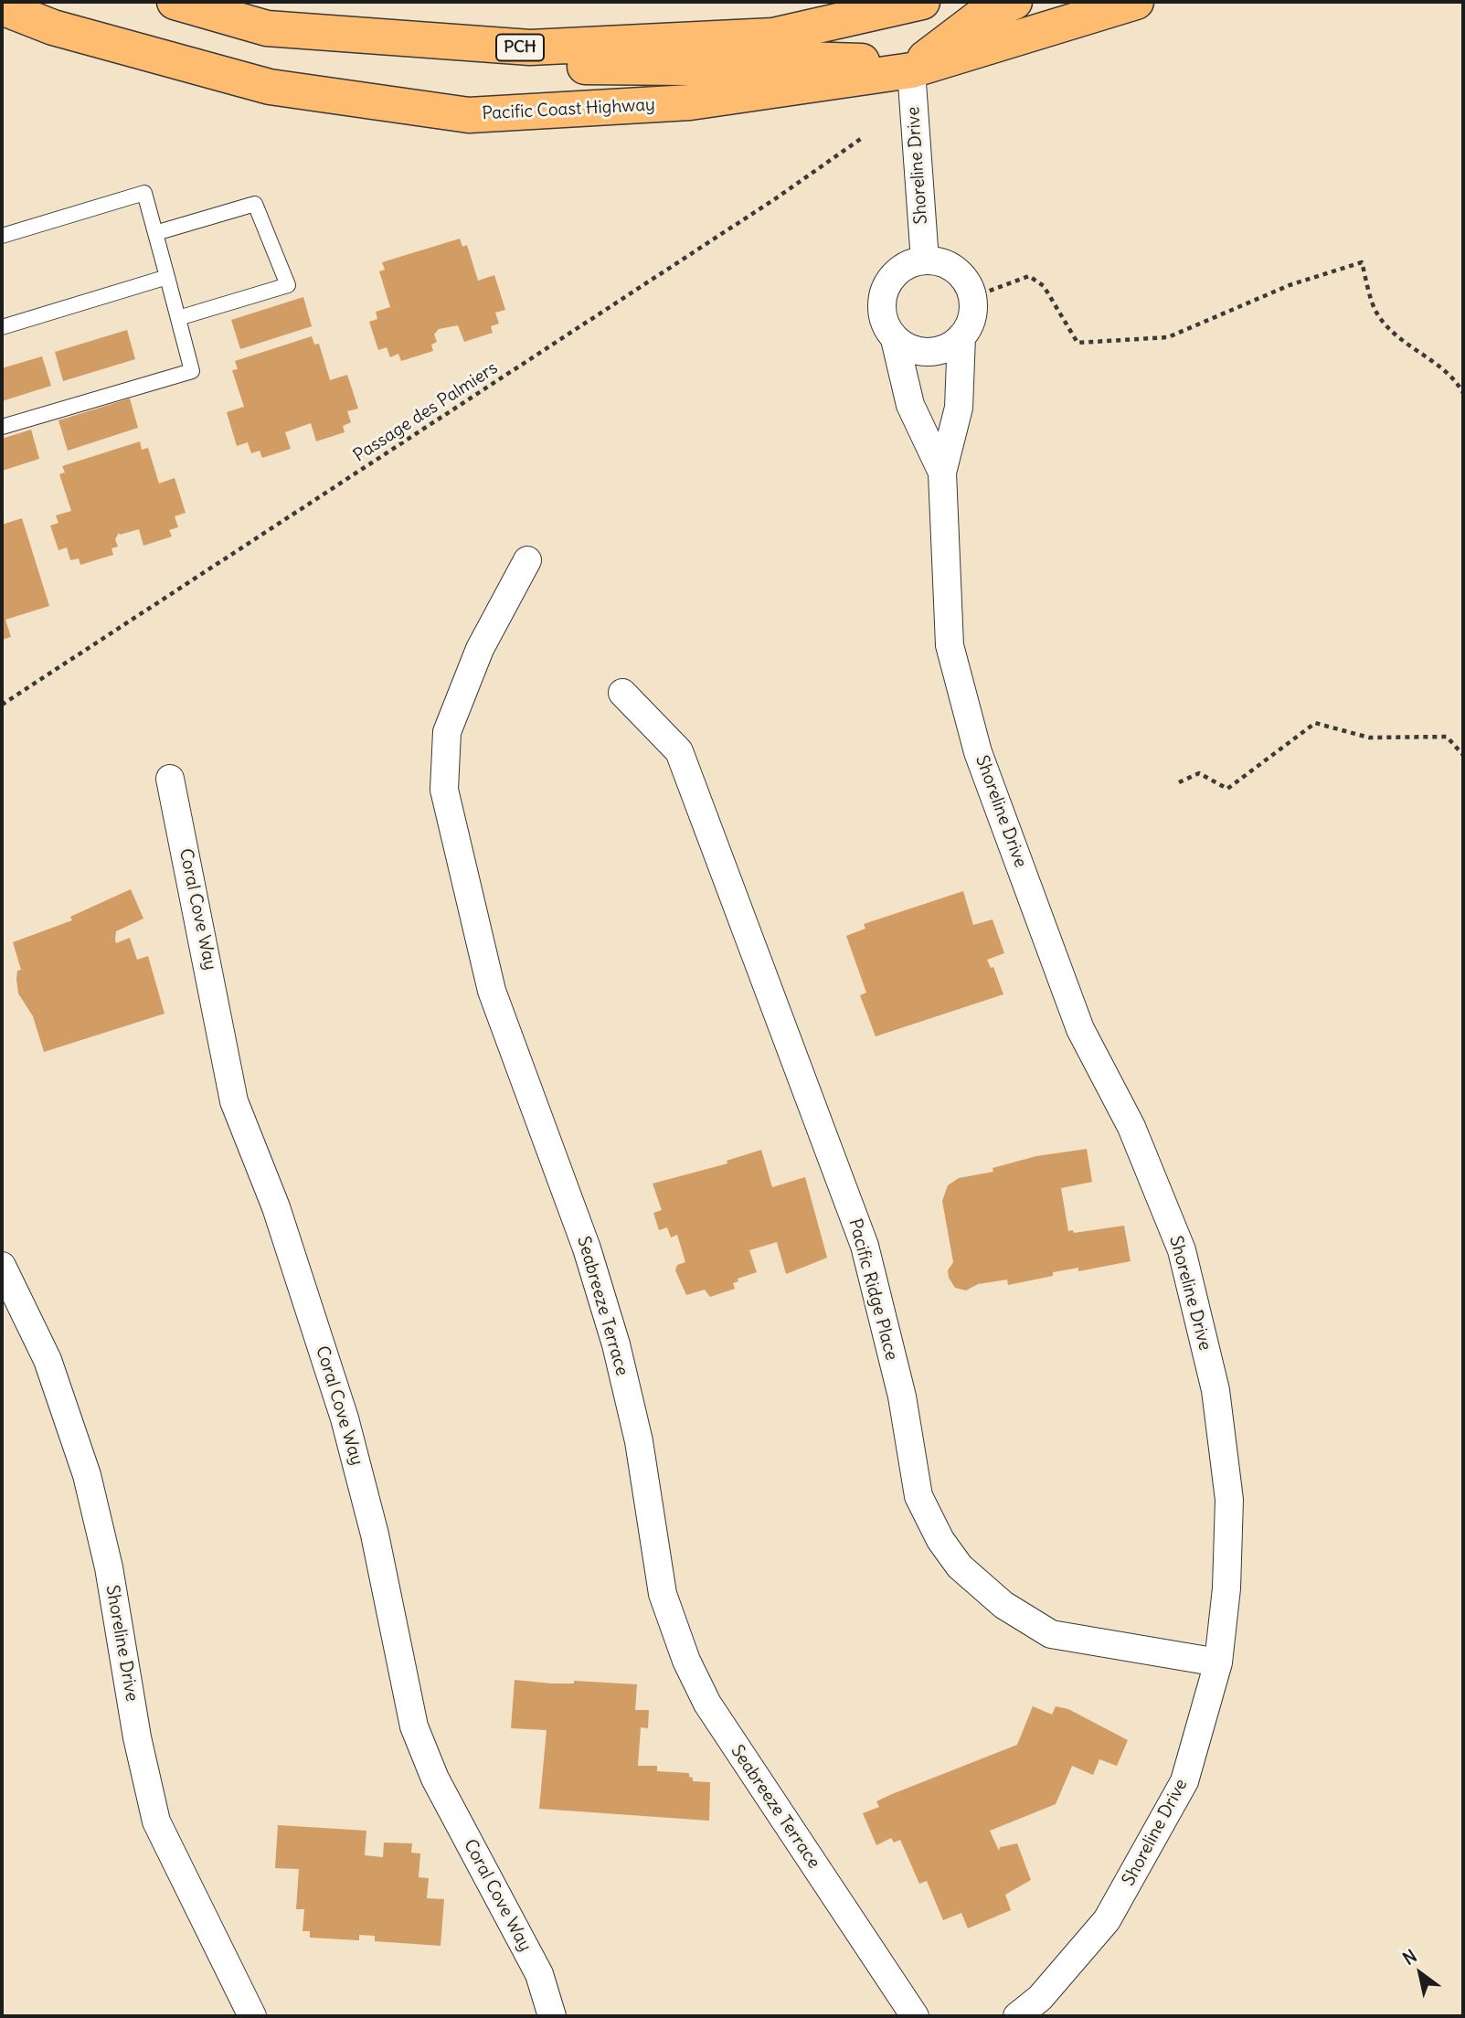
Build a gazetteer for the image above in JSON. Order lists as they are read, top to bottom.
{
  "streets": {
    "highway": ["PCH", "Pacific Coast Highway"],
    "street": [
      "Shoreline Drive",
      "Coral Cove Way",
      "Pacific Ridge Place",
      "Seabreeze Terrace"
    ],
    "path": ["Passage des Palmiers"]
  },
  "crossings": [
    ["Pacific Coast Highway", "Shoreline Drive"],
    ["Shoreline Drive", "Pacific Ridge Place"]
  ],
  "north": "top left"
}
